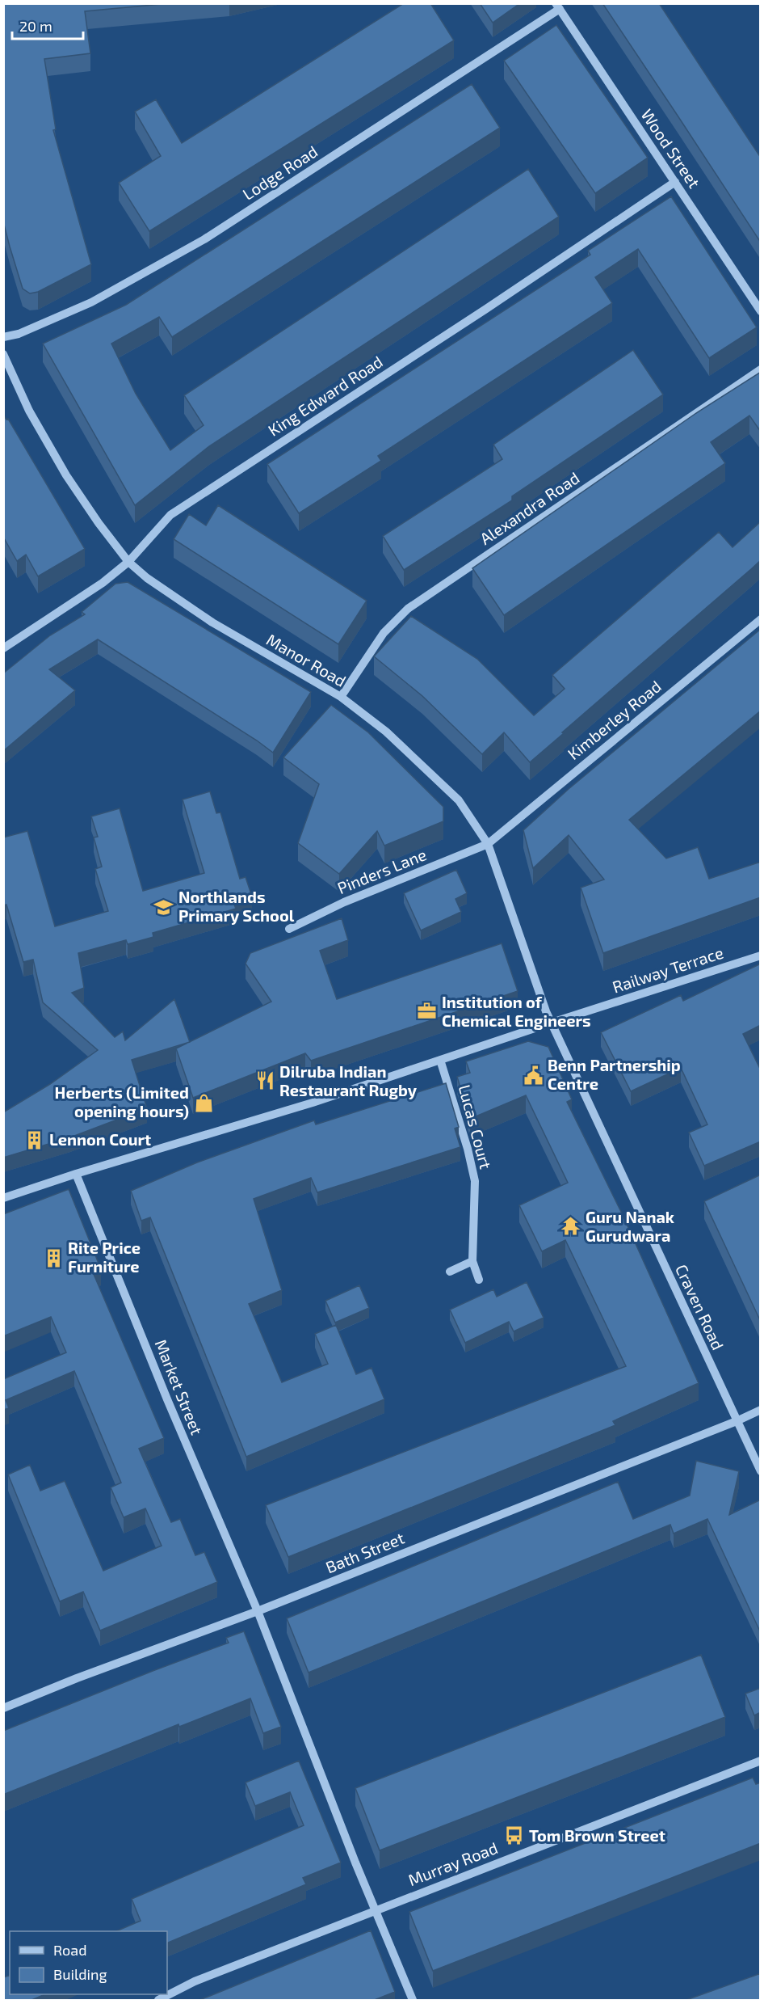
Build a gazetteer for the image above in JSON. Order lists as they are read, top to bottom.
{
  "streets": {
    "street": [
      "Wood Street",
      "Lodge Road",
      "King Edward Road",
      "Alexandra Road",
      "Manor Road",
      "Kimberley Road",
      "Pinders Lane",
      "Railway Terrace",
      "Lucas Court",
      "Craven Road",
      "Market Street",
      "Bath Street",
      "Murray Road"
    ]
  },
  "crossings": [
    ["Wood Street", "Lodge Road"],
    ["Wood Street", "King Edward Road"],
    ["King Edward Road", "Manor Road"],
    ["Alexandra Road", "Manor Road"],
    ["Manor Road", "Kimberley Road"],
    ["Manor Road", "Pinders Lane"],
    ["Manor Road", "Railway Terrace"],
    ["Manor Road", "Craven Road"],
    ["Kimberley Road", "Pinders Lane"],
    ["Railway Terrace", "Lucas Court"],
    ["Railway Terrace", "Craven Road"],
    ["Railway Terrace", "Market Street"],
    ["Craven Road", "Bath Street"],
    ["Market Street", "Bath Street"]
  ],
  "places": {
    "school or university": ["Northlands Primary School"],
    "office": ["Institution of Chemical Engineers"],
    "public building": ["Benn Partnership Centre"],
    "restaurant": ["Dilruba Indian Restaurant Rugby"],
    "shop": ["Herberts (Limited opening hours)"],
    "building": ["Lennon Court", "Rite Price Furniture"],
    "temple": ["Guru Nanak Gurudwara"],
    "bus stop": ["Tom Brown Street"]
  },
  "legend": ["Road", "Building"],
  "scale_bar": "20 m"
}
